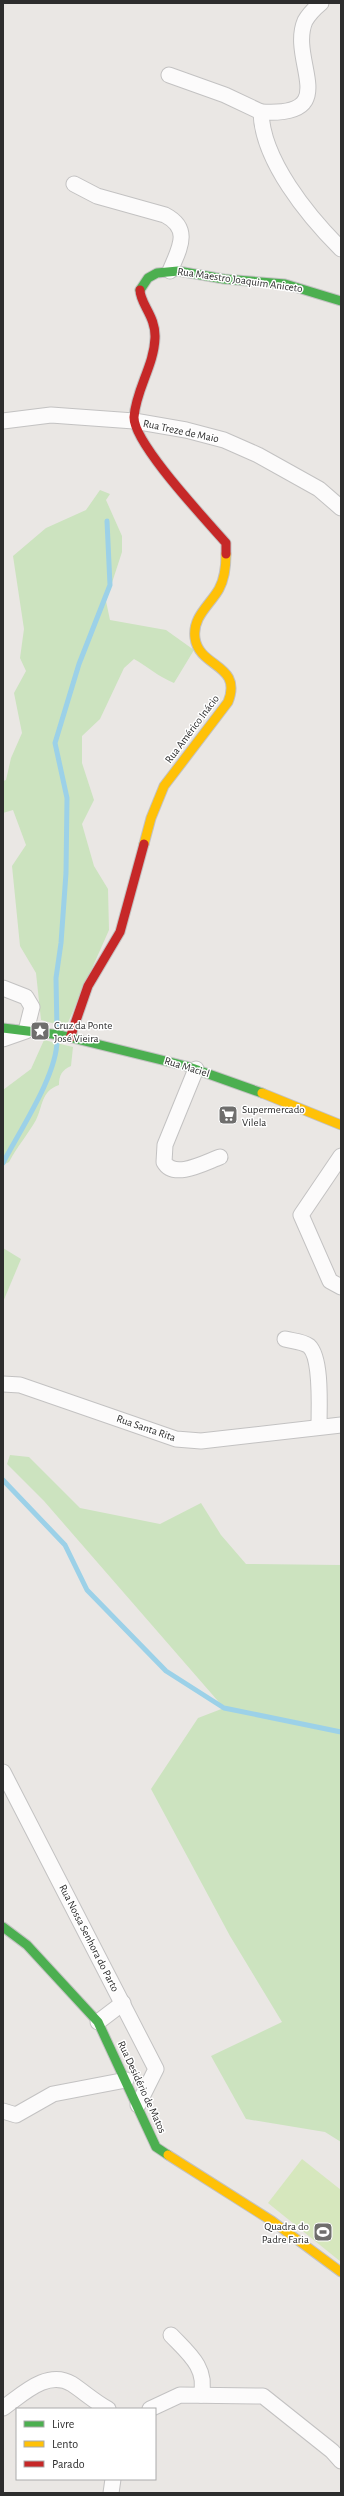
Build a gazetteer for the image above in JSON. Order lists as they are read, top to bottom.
{
  "streets": {
    "street": [
      "Rua Maestro Joaquim Aniceto",
      "Rua Treze de Maio",
      "Rua Américo Inácio",
      "Rua Maciel",
      "Rua Santa Rita",
      "Rua Nossa Senhora do Parto",
      "Rua Desidério de Matos"
    ]
  },
  "crossings": [
    ["Rua Maestro Joaquim Aniceto", "Rua Treze de Maio"],
    ["Rua Maestro Joaquim Aniceto", "Rua Américo Inácio"],
    ["Rua Treze de Maio", "Rua Américo Inácio"],
    ["Rua Américo Inácio", "Rua Maciel"],
    ["Rua Nossa Senhora do Parto", "Rua Desidério de Matos"]
  ],
  "places": {
    "place": ["Cruz da Ponte José Vieira"],
    "supermarket": ["Supermercado Vilela"],
    "sports": ["Quadra do Padre Faria"]
  },
  "legend": ["Livre", "Lento", "Parado"]
}
